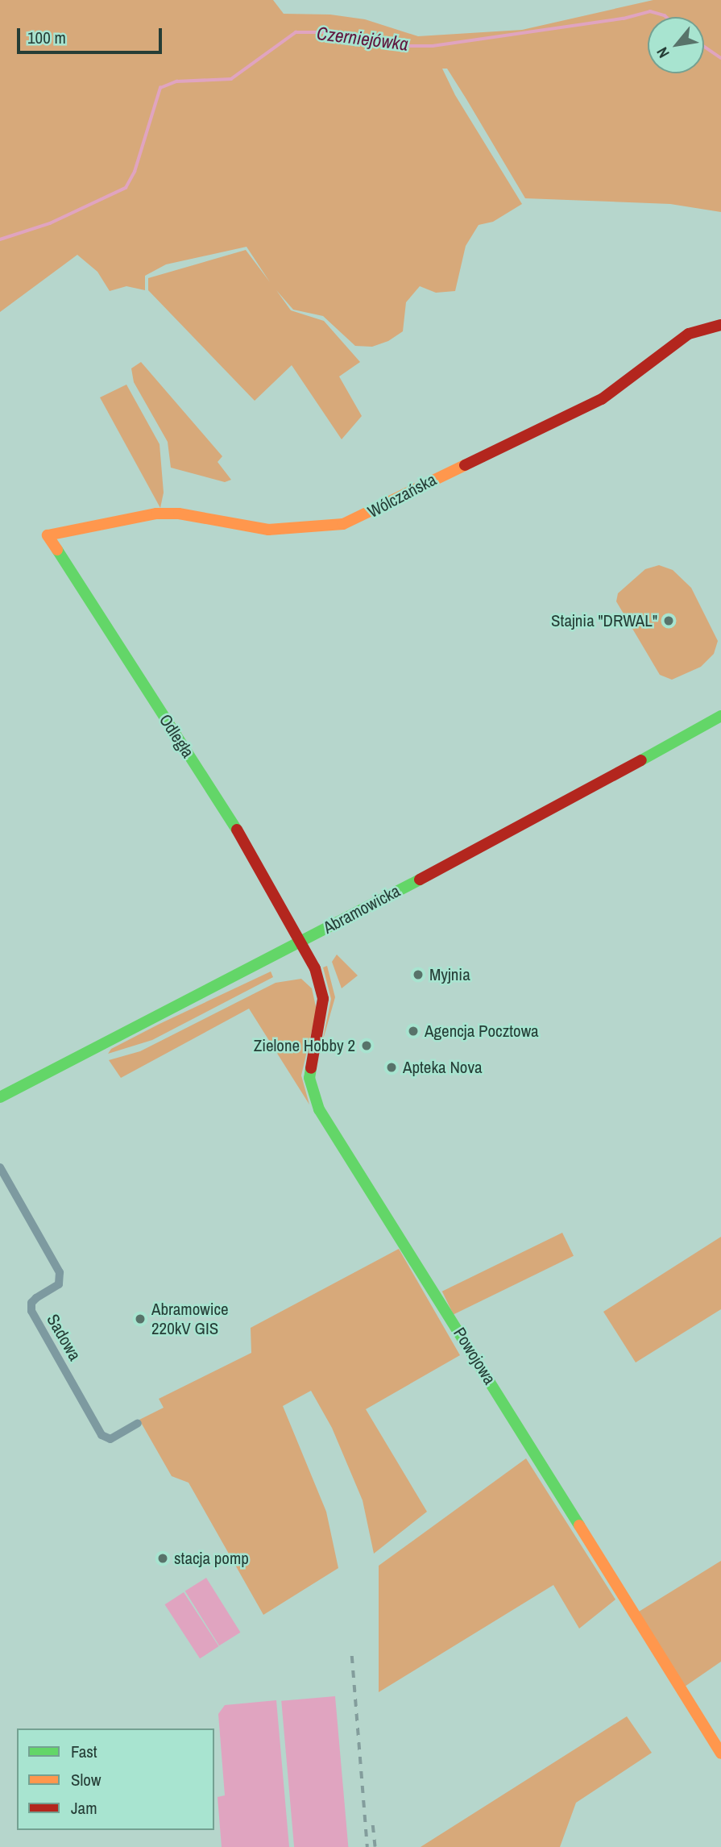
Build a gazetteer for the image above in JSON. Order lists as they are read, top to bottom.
{
  "streets": {
    "street": [
      "Wólczańska",
      "Odległa",
      "Abramowicka",
      "Sadowa",
      "Powojowa"
    ]
  },
  "crossings": [
    ["Wólczańska", "Odległa"],
    ["Odległa", "Abramowicka"],
    ["Odległa", "Powojowa"],
    ["Abramowicka", "Powojowa"]
  ],
  "water": ["Czerniejówka"],
  "places": [
    "Stajnia \"DRWAL\"",
    "Myjnia",
    "Agencja Pocztowa",
    "Zielone Hobby 2",
    "Apteka Nova",
    "Abramowice 220kV GIS",
    "stacja pomp"
  ],
  "legend": ["Fast", "Slow", "Jam"],
  "scale_bar": "100 m",
  "north": "bottom left"
}
